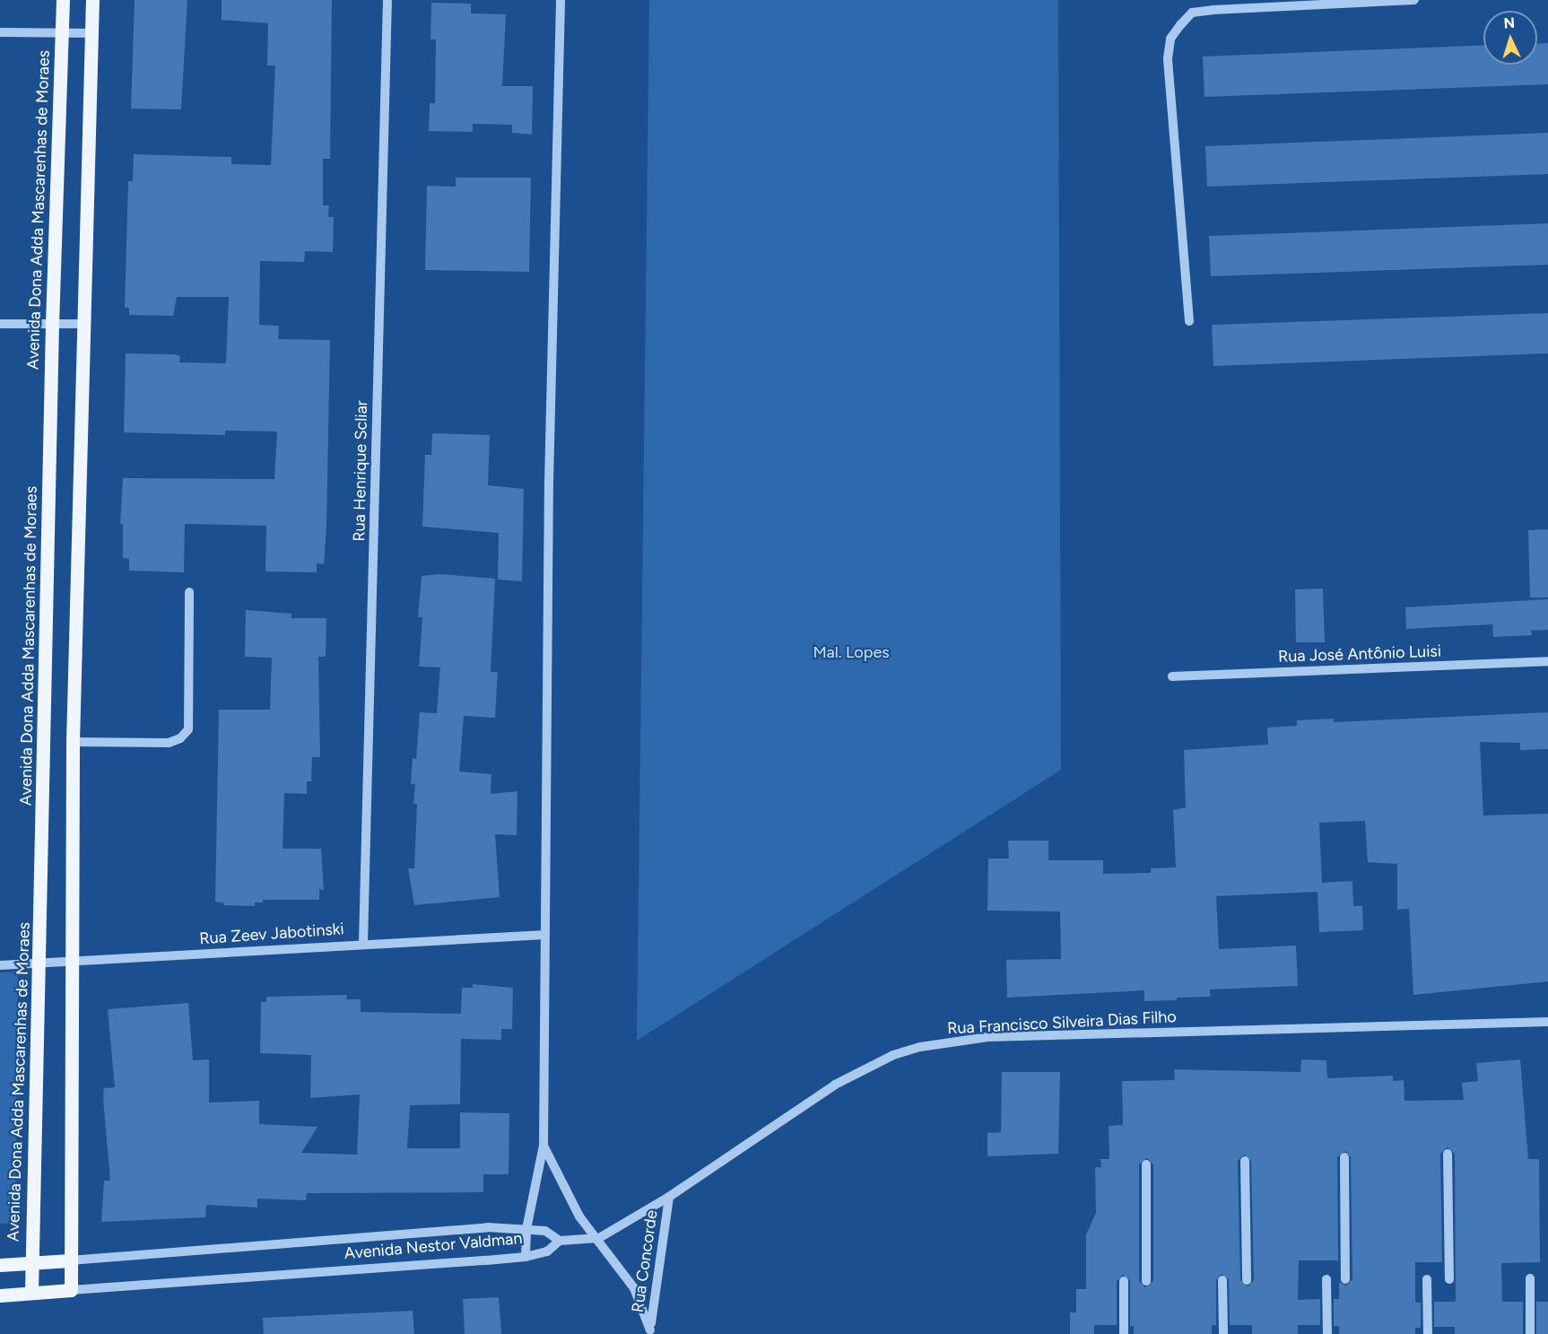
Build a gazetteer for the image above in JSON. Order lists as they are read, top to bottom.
{
  "streets": {
    "main road": ["Avenida Dona Adda Mascarenhas de Moraes", "Avenida Nestor Valdman"],
    "street": [
      "Rua Henrique Scliar",
      "Rua José Antônio Luisi",
      "Rua Zeev Jabotinski",
      "Rua Francisco Silveira Dias Filho",
      "Rua Concorde"
    ]
  },
  "crossings": [
    ["Avenida Dona Adda Mascarenhas de Moraes", "Rua Zeev Jabotinski"],
    ["Avenida Dona Adda Mascarenhas de Moraes", "Avenida Nestor Valdman"],
    ["Rua Henrique Scliar", "Rua Zeev Jabotinski"],
    ["Rua Francisco Silveira Dias Filho", "Rua Concorde"]
  ],
  "parks": ["Mal. Lopes"],
  "north": "top"
}
